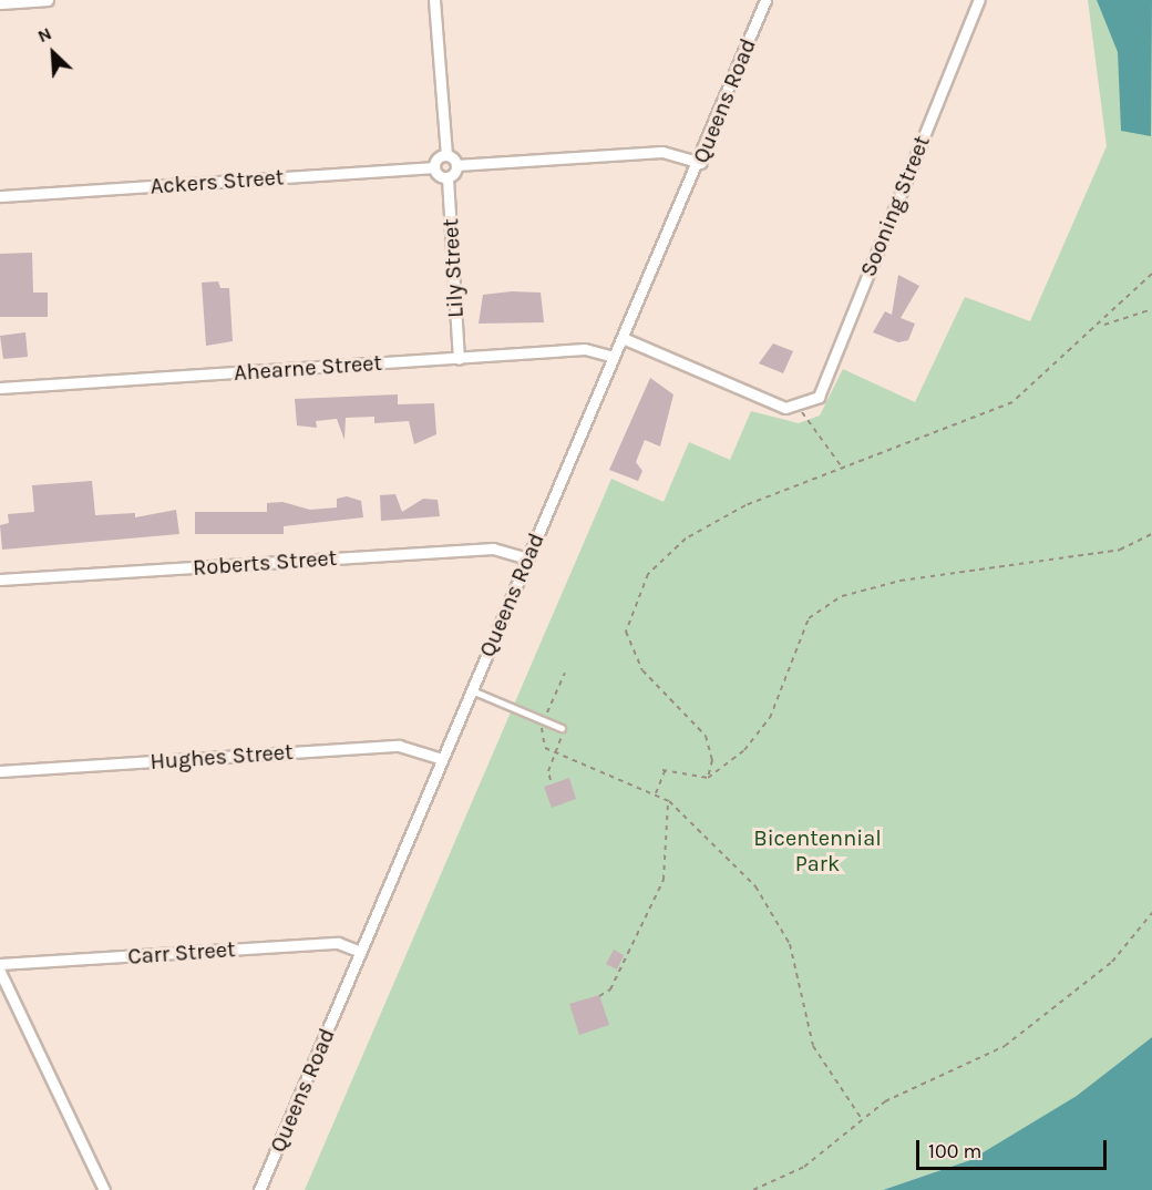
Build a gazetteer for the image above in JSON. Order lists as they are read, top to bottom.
{
  "streets": {
    "street": [
      "Queens Road",
      "Ackers Street",
      "Sooning Street",
      "Lily Street",
      "Ahearne Street",
      "Roberts Street",
      "Hughes Street",
      "Carr Street"
    ]
  },
  "crossings": [
    ["Queens Road", "Ahearne Street"],
    ["Queens Road", "Roberts Street"],
    ["Queens Road", "Hughes Street"],
    ["Queens Road", "Carr Street"],
    ["Lily Street", "Ahearne Street"]
  ],
  "parks": ["Bicentennial Park"],
  "scale_bar": "100 m",
  "north": "top left"
}
